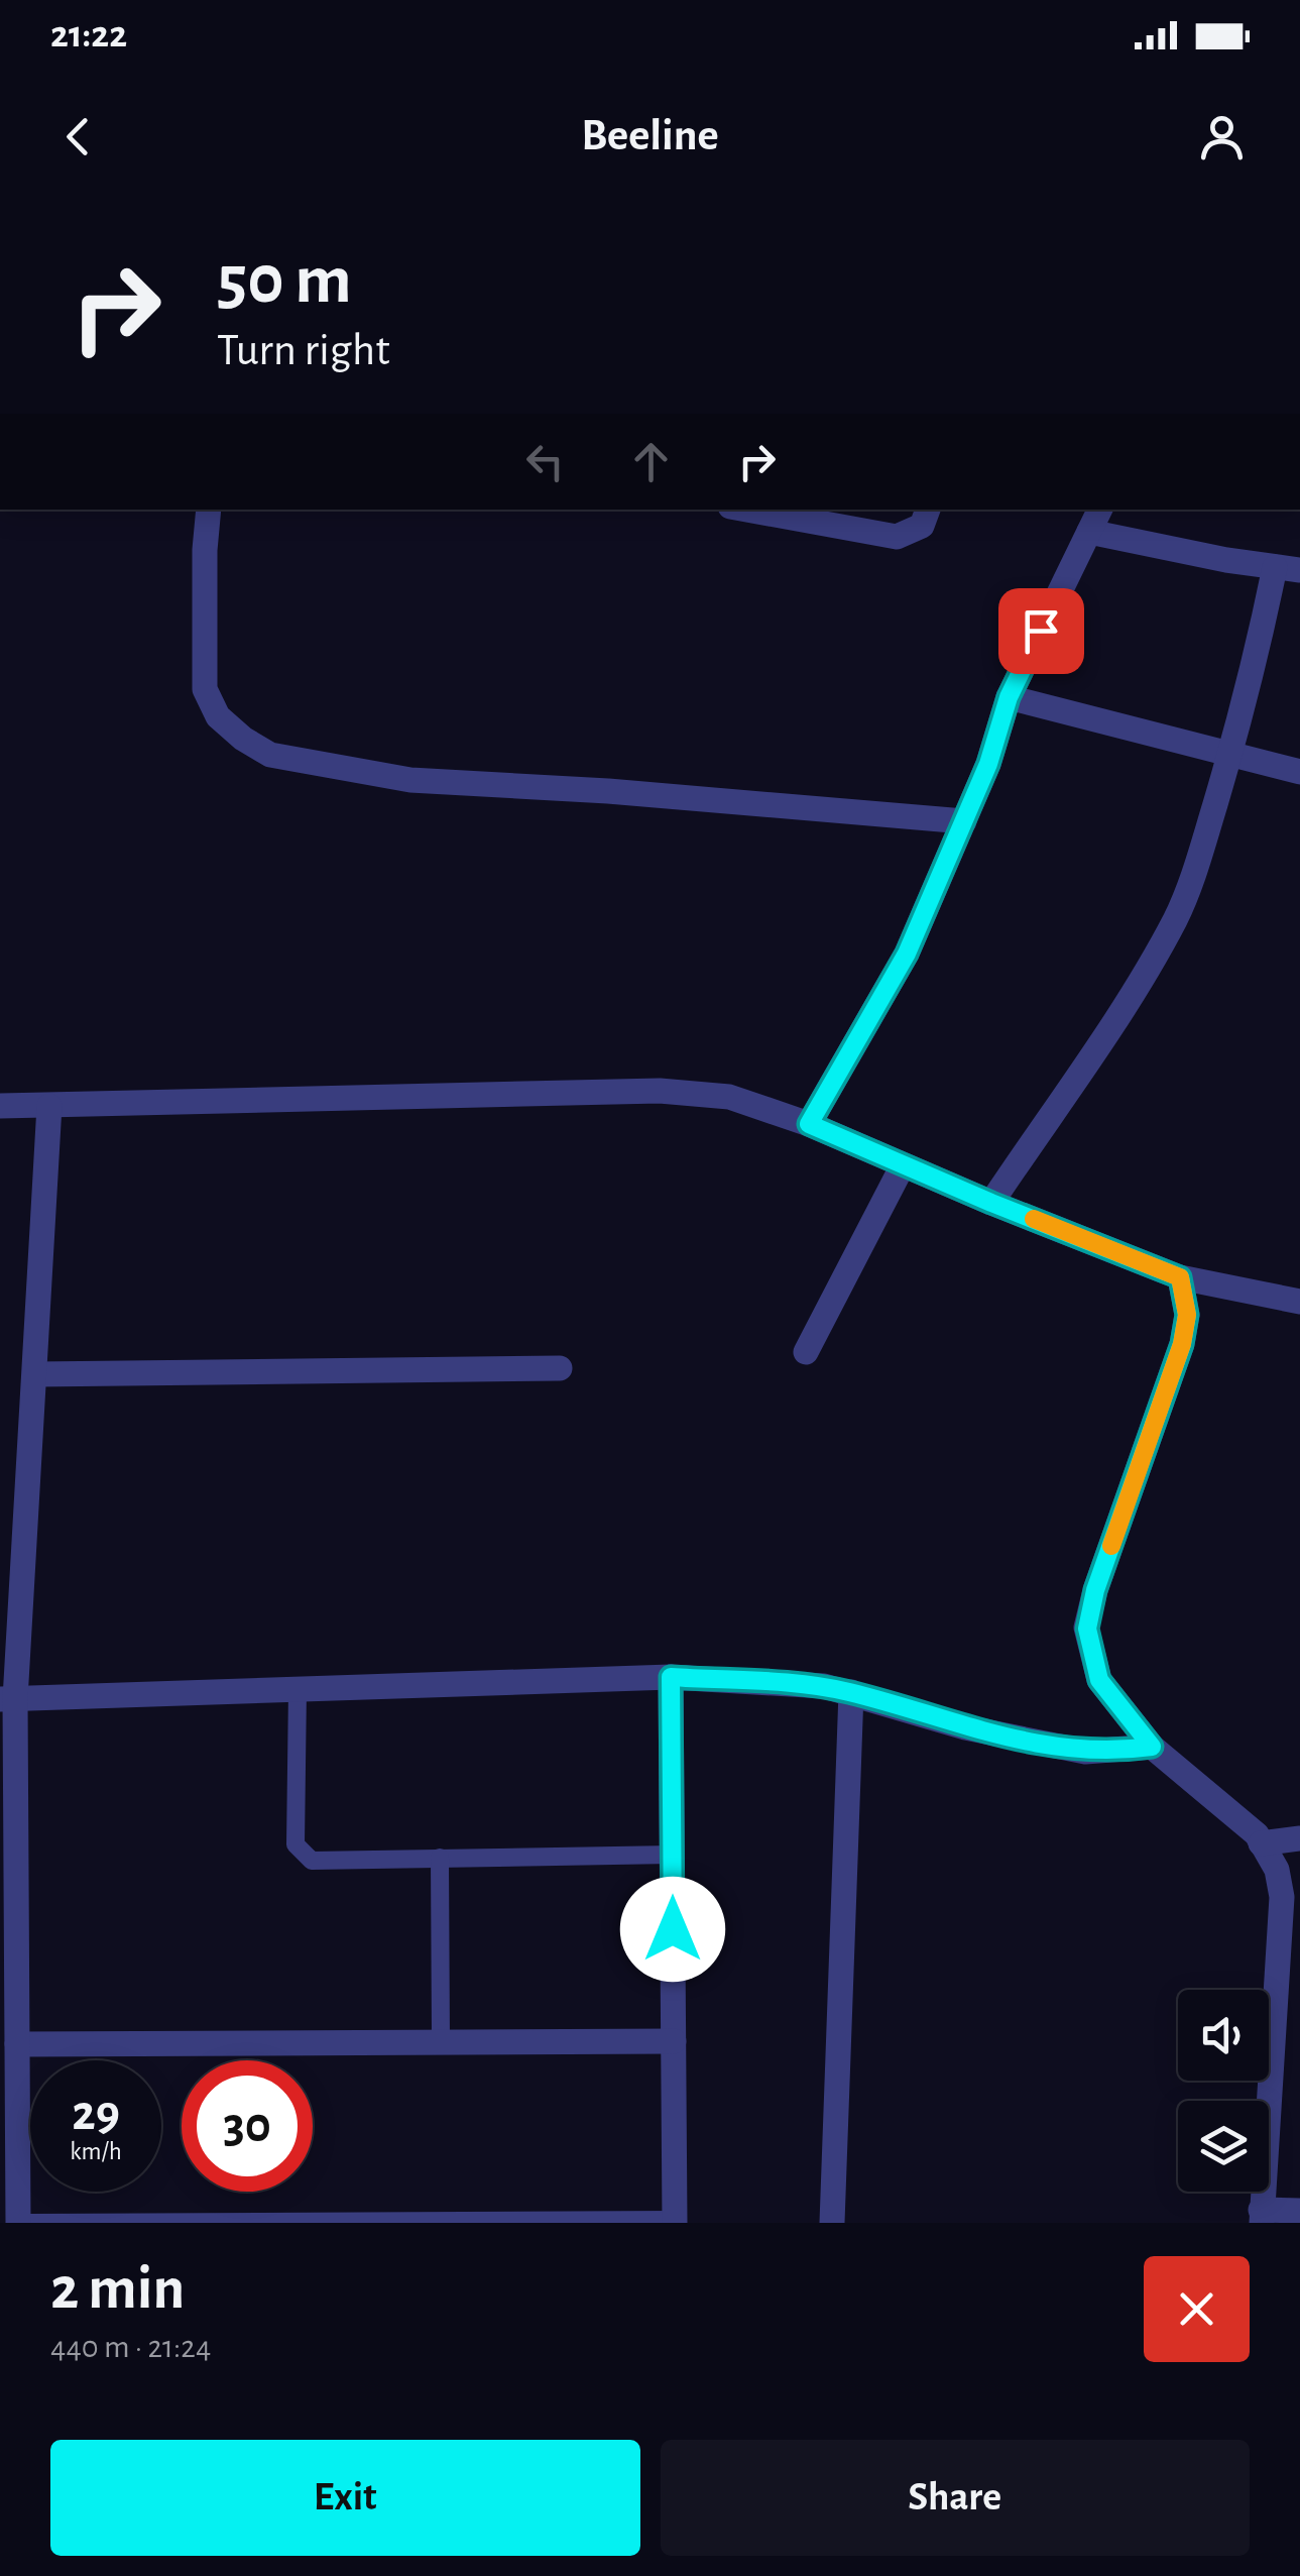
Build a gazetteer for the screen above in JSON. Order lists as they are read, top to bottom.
{
  "page": {
    "status": "21:22",
    "header": "Beeline",
    "turn": ["50 m", "Turn right"],
    "speed": "29 km/h",
    "limit": "30",
    "heading": ["2 min", "440 m · 21:24"],
    "buttons": ["Exit", "Share"]
  }
}
